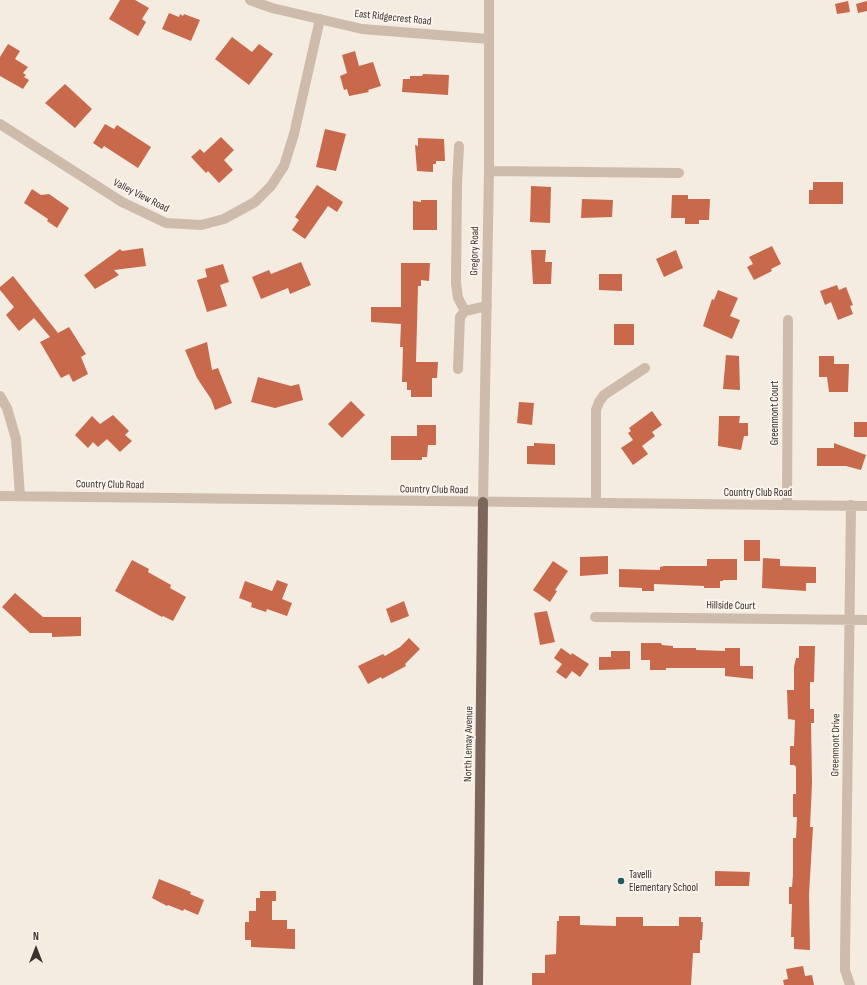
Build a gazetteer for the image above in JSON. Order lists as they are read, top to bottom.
{
  "streets": {
    "main road": ["North Lemay Avenue"],
    "street": [
      "East Ridgecrest Road",
      "Valley View Road",
      "Gregory Road",
      "Greenmont Court",
      "Country Club Road",
      "Hillside Court",
      "Greenmont Drive"
    ]
  },
  "crossings": [
    ["East Ridgecrest Road", "Valley View Road"],
    ["East Ridgecrest Road", "Gregory Road"],
    ["Gregory Road", "Country Club Road"],
    ["Gregory Road", "North Lemay Avenue"],
    ["Greenmont Court", "Country Club Road"],
    ["Country Club Road", "North Lemay Avenue"],
    ["Country Club Road", "Greenmont Drive"],
    ["Hillside Court", "Greenmont Drive"]
  ],
  "places": ["Tavelli Elementary School"],
  "north": "top"
}
